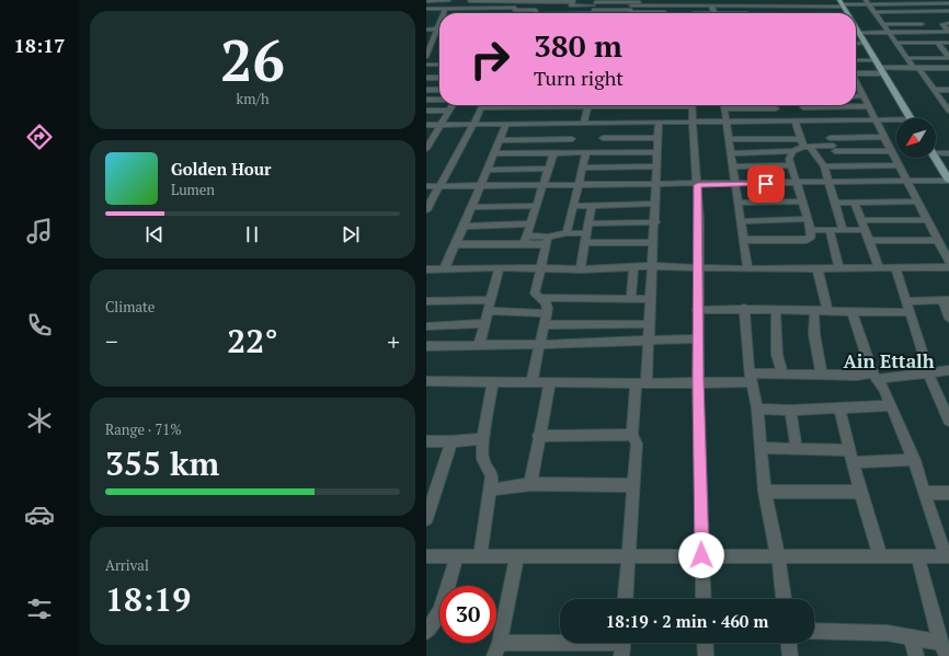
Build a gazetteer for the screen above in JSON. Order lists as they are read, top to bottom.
{
  "districts": ["Ain Ettalh"],
  "north": "bottom left",
  "page": {
    "tabs": "18:17",
    "tile": [
      ["26", "km/h"],
      "Climate",
      ["Range · 71%", "355 km"],
      ["Arrival", "18:19"]
    ],
    "turn": ["380 m", "Turn right"],
    "song": ["Golden Hour", "Lumen"],
    "heat": ["−", "22°", "+"],
    "limit": "30",
    "trip": "18:19 · 2 min · 460 m"
  }
}
